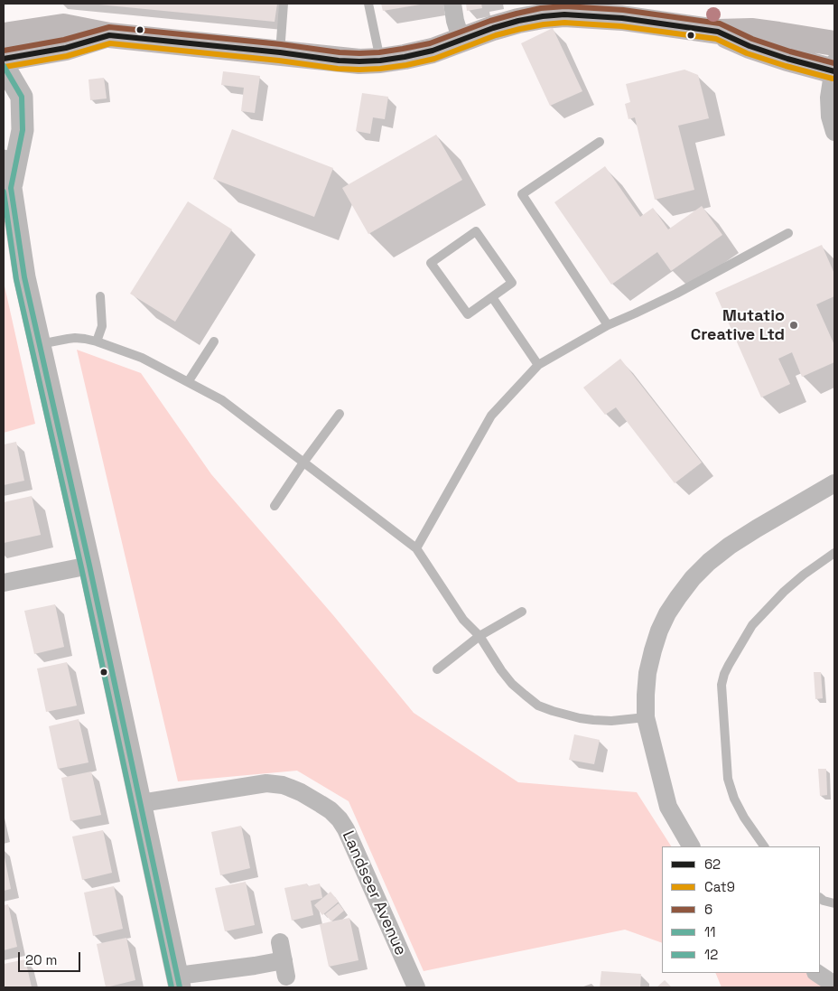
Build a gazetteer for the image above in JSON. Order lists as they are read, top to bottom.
{
  "streets": {
    "street": ["Landseer Avenue"]
  },
  "places": ["Mutatio Creative Ltd"],
  "lines": [
    "transit line 6",
    "transit line 62",
    "transit line Cat9",
    "transit line 11",
    "transit line 12"
  ],
  "legend": [
    "62",
    "Cat9",
    "6",
    "11",
    "12"
  ],
  "scale_bar": "20 m"
}
